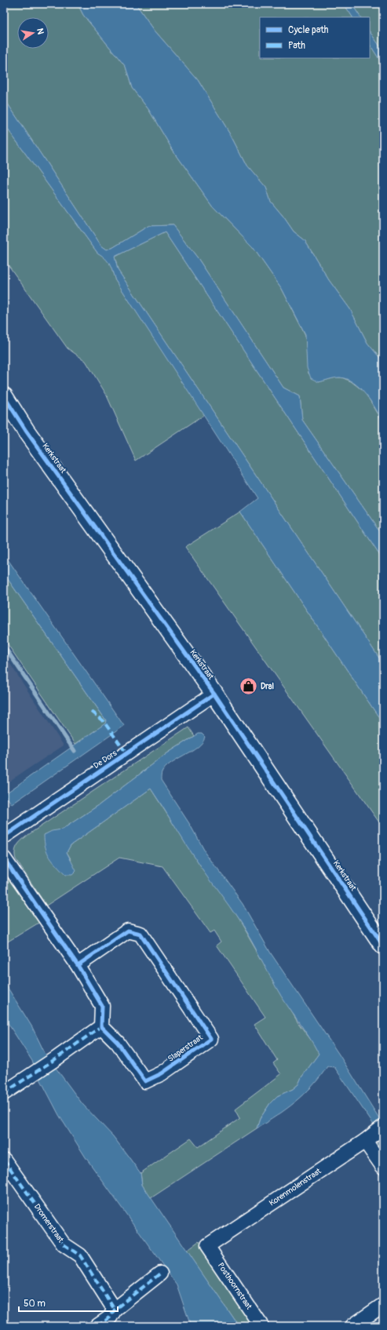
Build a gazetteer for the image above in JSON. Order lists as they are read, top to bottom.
{
  "streets": {
    "street": [
      "Kerkstraat",
      "De Dors",
      "Slaperstraat",
      "Korenmolenstraat",
      "Dromerstraat",
      "Posthoornstraat"
    ]
  },
  "crossings": [
    ["Kerkstraat", "De Dors"],
    ["Korenmolenstraat", "Posthoornstraat"]
  ],
  "places": {
    "shop": ["Dral"]
  },
  "legend": ["Cycle path", "Path"],
  "scale_bar": "50 m",
  "north": "right"
}
